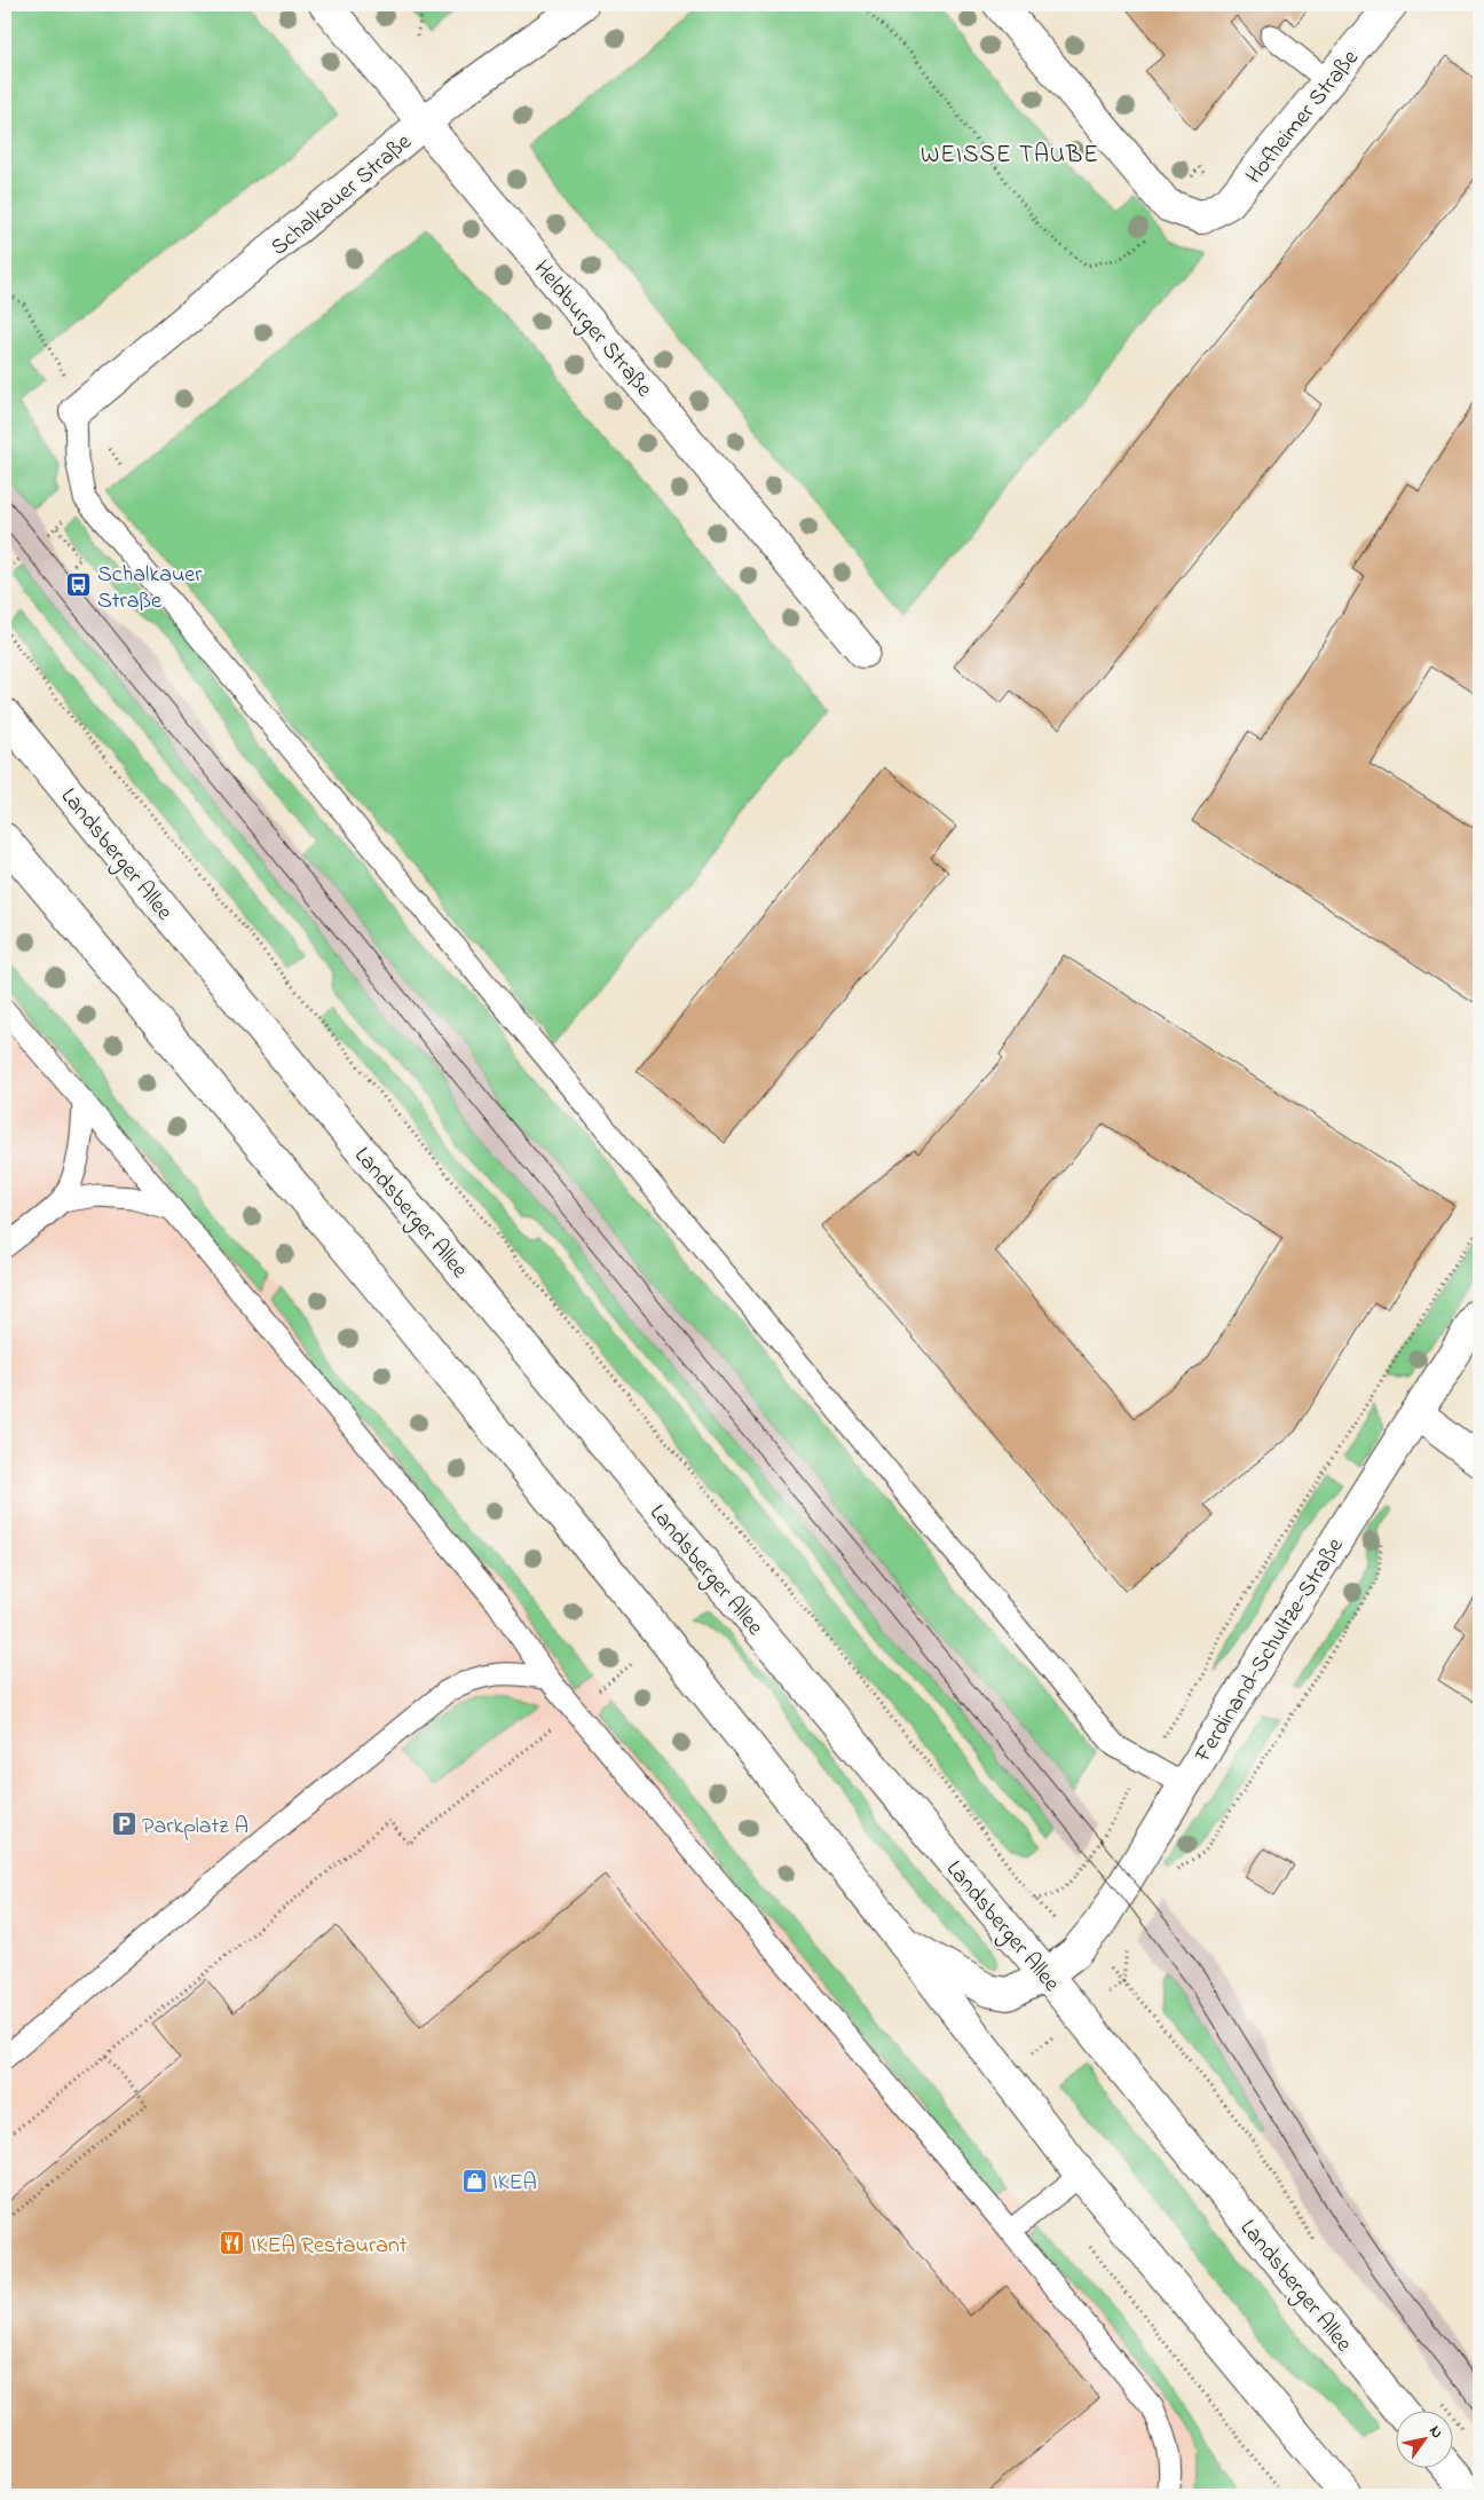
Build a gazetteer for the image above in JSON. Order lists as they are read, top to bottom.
{
  "streets": {
    "main road": [
      "Hofheimer Straße",
      "Schalkauer Straße",
      "Heldburger Straße",
      "Landsberger Allee",
      "Ferdinand-Schultze-Straße"
    ]
  },
  "crossings": [
    ["Schalkauer Straße", "Heldburger Straße"],
    ["Landsberger Allee", "Ferdinand-Schultze-Straße"]
  ],
  "districts": ["WEISSE TAUBE"],
  "places": {
    "bus stop": ["Schalkauer Straße"],
    "parking": ["Parkplatz A"],
    "shop": ["IKEA"],
    "restaurant": ["IKEA Restaurant"]
  },
  "north": "top right"
}
